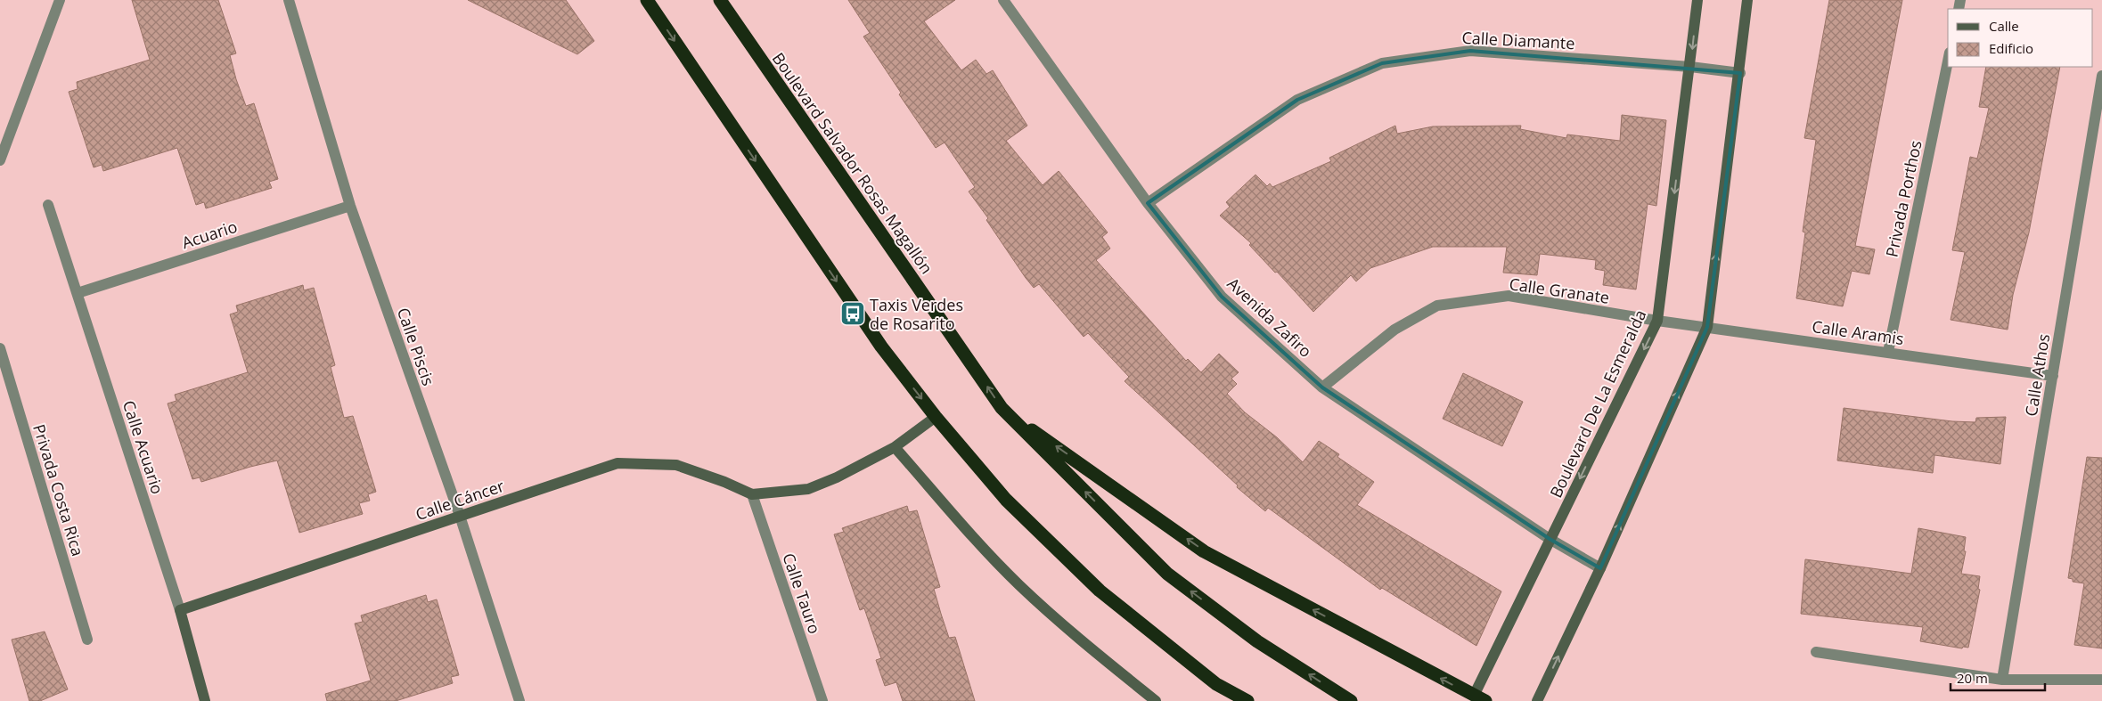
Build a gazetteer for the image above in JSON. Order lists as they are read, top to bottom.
{
  "streets": {
    "highway": ["Boulevard Salvador Rosas Magallón"],
    "street": [
      "Calle Diamante",
      "Privada Porthos",
      "Acuario",
      "Calle Granate",
      "Avenida Zafiro",
      "Calle Aramis",
      "Calle Piscis",
      "Calle Athos",
      "Boulevard De La Esmeralda",
      "Calle Acuario",
      "Privada Costa Rica",
      "Calle Cáncer",
      "Calle Tauro"
    ]
  },
  "crossings": [
    ["Calle Diamante", "Avenida Zafiro"],
    ["Calle Diamante", "Boulevard De La Esmeralda"],
    ["Privada Porthos", "Calle Aramis"],
    ["Acuario", "Calle Piscis"],
    ["Acuario", "Calle Acuario"],
    ["Calle Granate", "Avenida Zafiro"],
    ["Calle Granate", "Calle Aramis"],
    ["Calle Granate", "Boulevard De La Esmeralda"],
    ["Avenida Zafiro", "Boulevard De La Esmeralda"],
    ["Calle Aramis", "Calle Athos"],
    ["Calle Aramis", "Boulevard De La Esmeralda"],
    ["Calle Piscis", "Calle Cáncer"],
    ["Calle Acuario", "Calle Cáncer"],
    ["Calle Cáncer", "Calle Tauro"]
  ],
  "places": {
    "bus stop": ["Taxis Verdes de Rosarito"]
  },
  "legend": ["Calle", "Edificio"],
  "scale_bar": "20 m"
}
